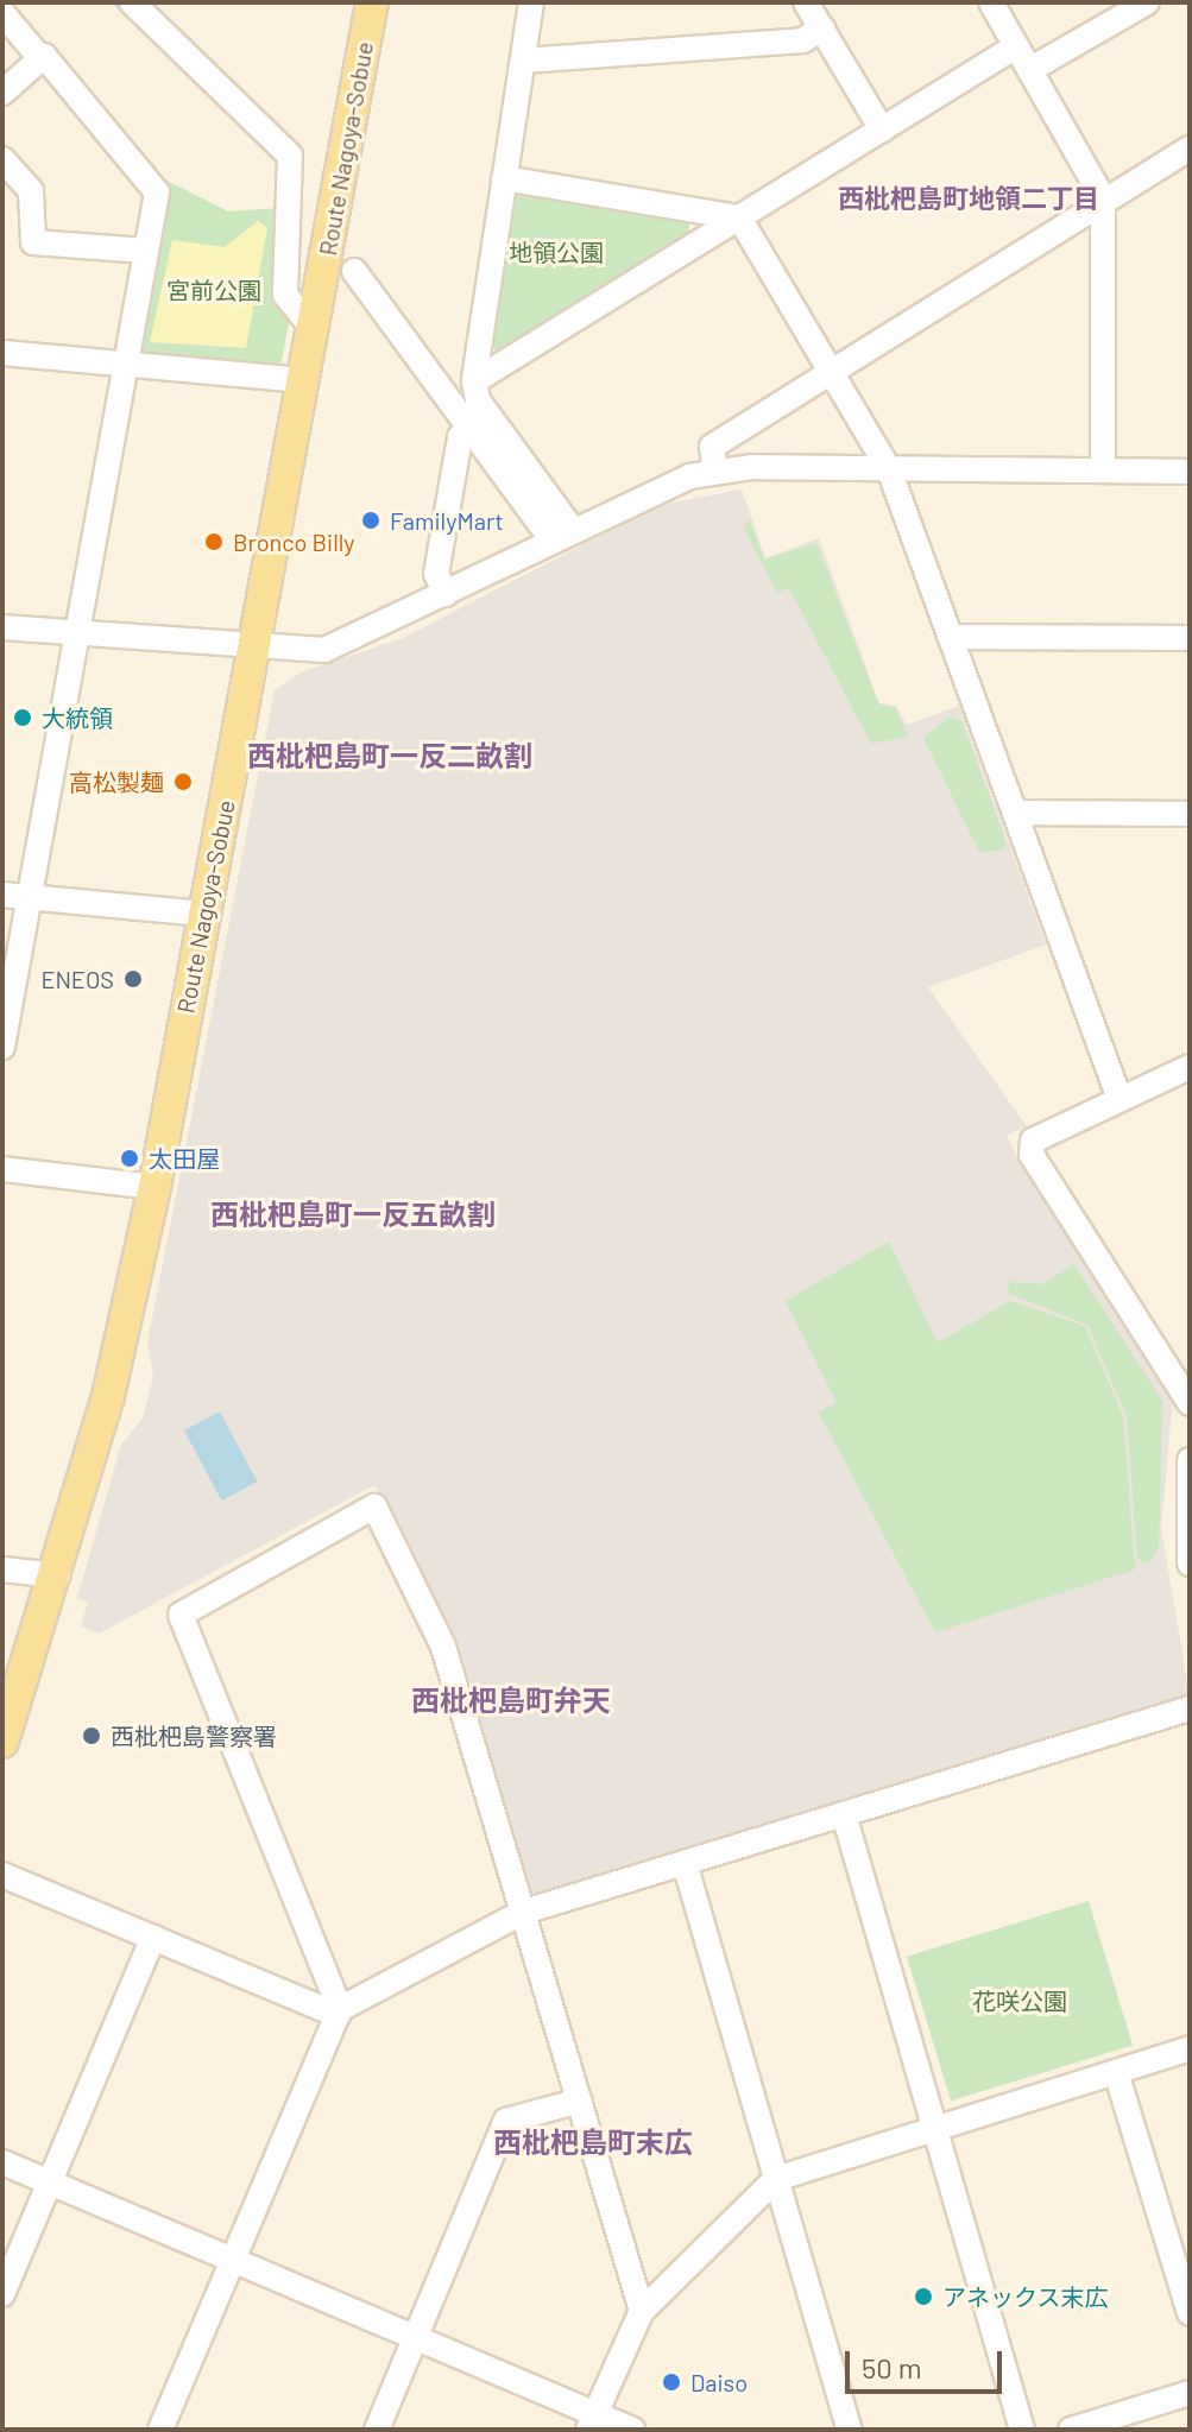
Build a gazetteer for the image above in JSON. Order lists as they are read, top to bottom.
{
  "streets": {
    "main road": ["Route Nagoya-Sobue"]
  },
  "districts": [
    "西枇杷島町地領二丁目",
    "西枇杷島町一反二畝割",
    "西枇杷島町一反五畝割",
    "西枇杷島町弁天",
    "西枇杷島町末広"
  ],
  "parks": ["地領公園", "宮前公園", "花咲公園"],
  "places": [
    "FamilyMart",
    "Bronco Billy",
    "大統領",
    "高松製麺",
    "ENEOS",
    "太田屋",
    "西枇杷島警察署",
    "アネックス末広",
    "Daiso"
  ],
  "scale_bar": "50 m"
}
